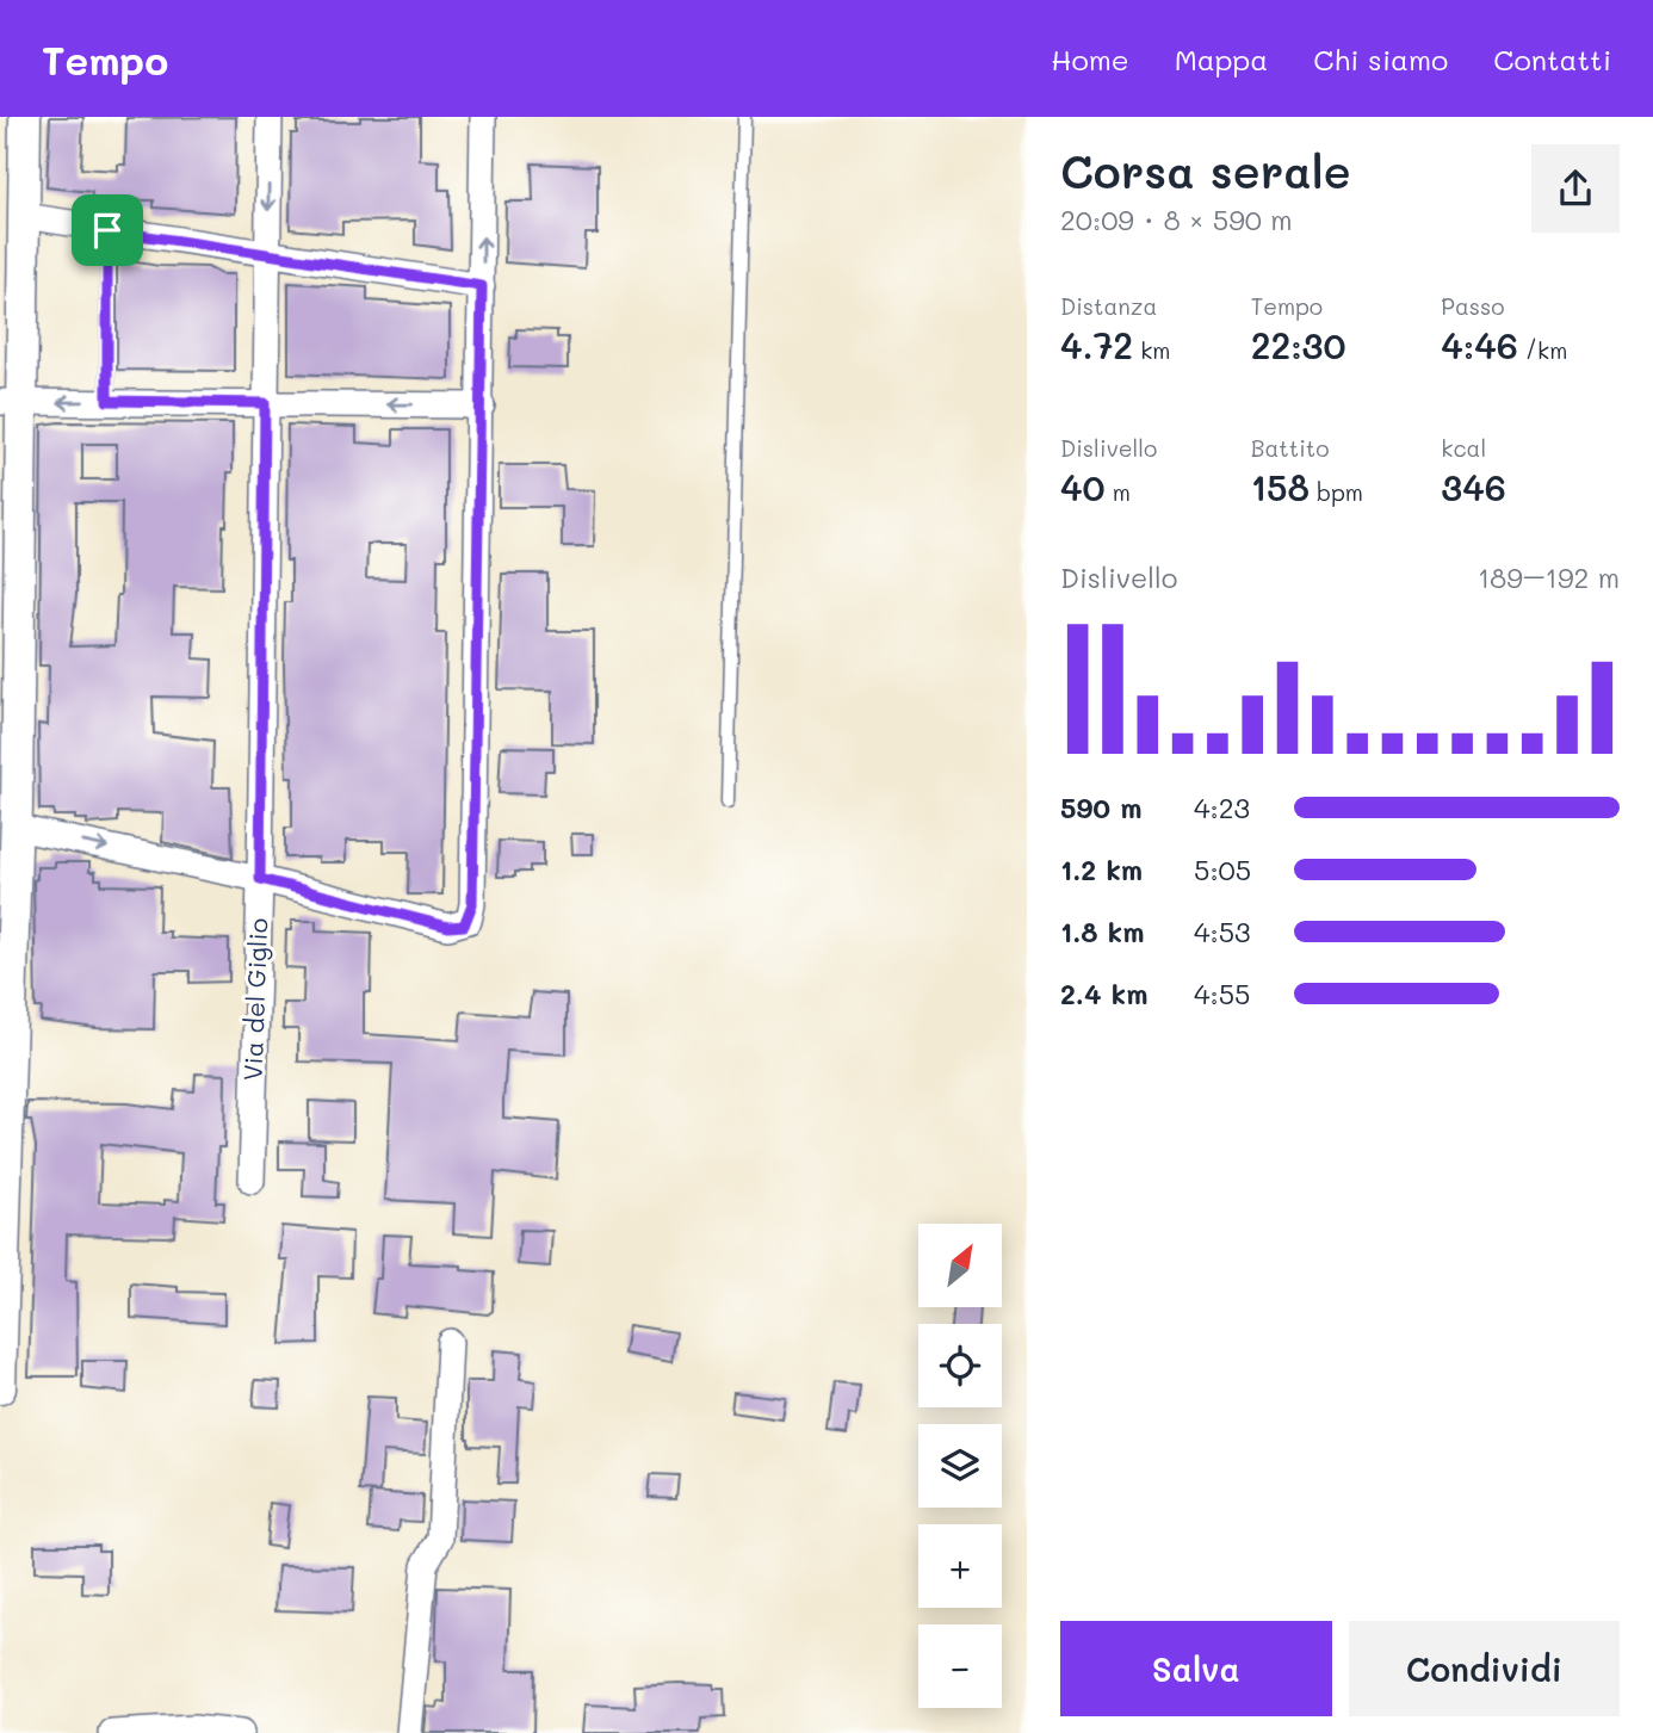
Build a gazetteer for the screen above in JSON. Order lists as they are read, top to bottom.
{
  "streets": {
    "street": ["Via del Giglio"]
  },
  "north": "top right",
  "page": {
    "header": "Tempo",
    "nav": [
      "Home",
      "Mappa",
      "Chi siamo",
      "Contatti"
    ],
    "heading": ["Corsa serale", "20:09 · 8 × 590 m"],
    "stats": [
      ["Distanza", "4.72 km"],
      ["Tempo", "22:30"],
      ["Passo", "4:46 /km"],
      ["Dislivello", "40 m"],
      ["Battito", "158 bpm"],
      ["kcal", "346"]
    ],
    "chart": ["Dislivello", "189–192 m"],
    "list": [
      {
        "name": "590 m",
        "note": "4:23"
      },
      {
        "name": "1.2 km",
        "note": "5:05"
      },
      {
        "name": "1.8 km",
        "note": "4:53"
      },
      {
        "name": "2.4 km",
        "note": "4:55"
      }
    ],
    "map_buttons": ["+", "−"],
    "buttons": ["Salva", "Condividi"]
  }
}
